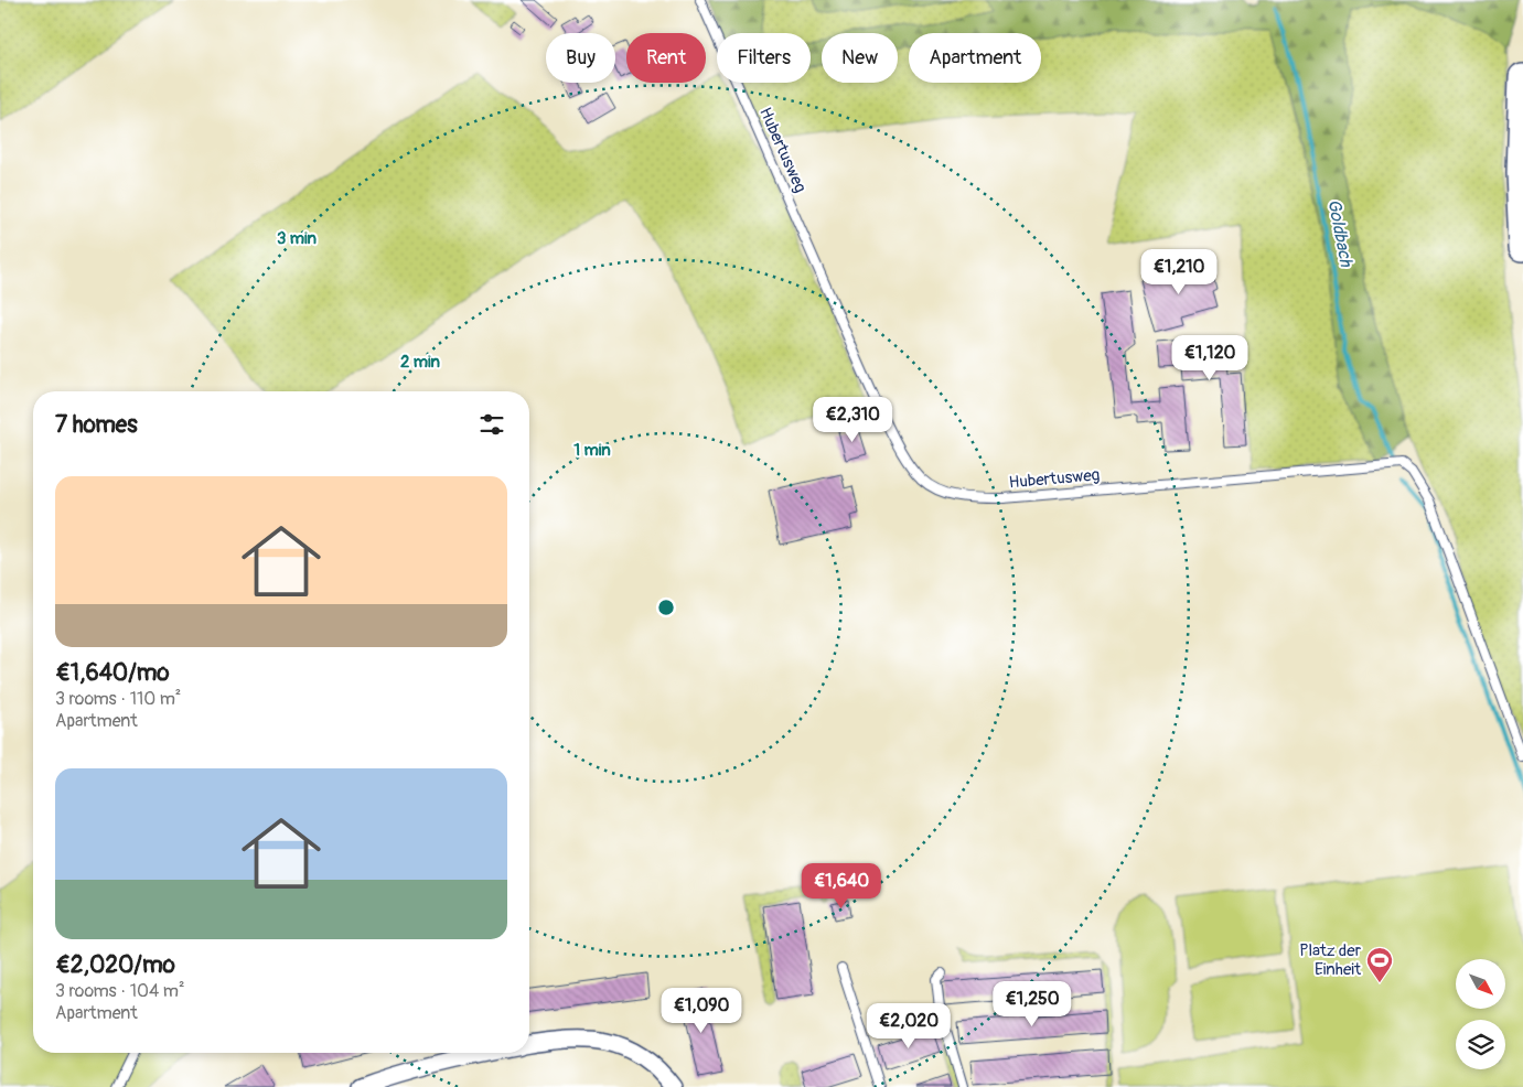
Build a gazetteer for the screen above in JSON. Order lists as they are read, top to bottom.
{
  "streets": {
    "lane": ["Hubertusweg"]
  },
  "water": ["Goldbach"],
  "places": {
    "sports": ["Platz der Einheit"]
  },
  "north": "bottom right",
  "page": {
    "chip": [
      "Buy",
      "Rent",
      "Filters",
      "New",
      "Apartment"
    ],
    "price": [
      "€1,210",
      "€1,120",
      "€2,310",
      "€1,640",
      "€1,250",
      "€1,090",
      "€2,020"
    ],
    "heading": "7 homes",
    "list": [
      {
        "name": "€1,640/mo",
        "note": "3 rooms · 110 m² · Apartment"
      },
      {
        "name": "€2,020/mo",
        "note": "3 rooms · 104 m² · Apartment"
      }
    ]
  },
  "rings": ["3 min", "2 min", "1 min"]
}
